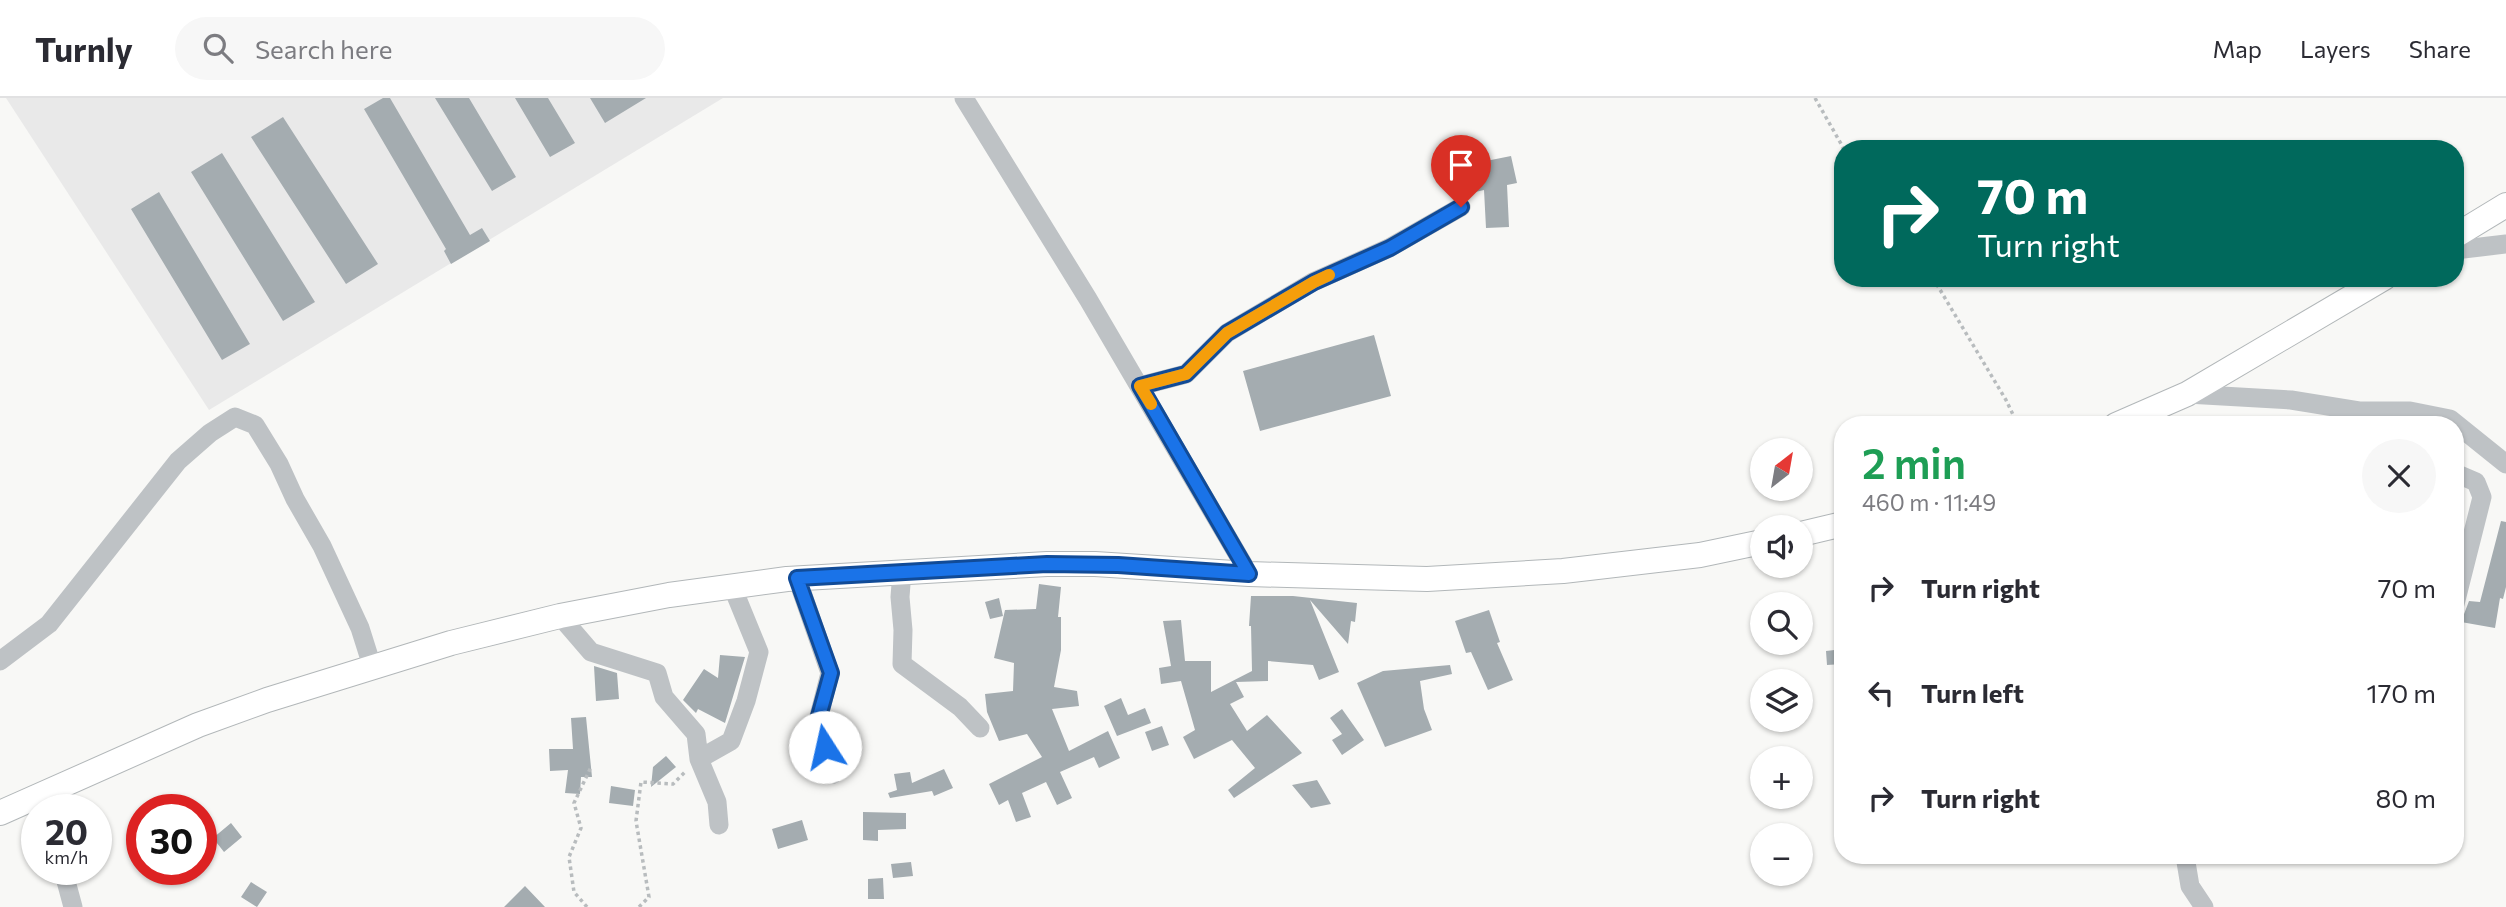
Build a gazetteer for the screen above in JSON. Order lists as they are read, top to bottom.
{
  "north": "top right",
  "page": {
    "header": "Turnly",
    "search": "Search here",
    "nav": ["Map", "Layers", "Share"],
    "turn": ["70 m", "Turn right"],
    "heading": ["2 min", "460 m · 11:49"],
    "map_buttons": ["+", "−"],
    "list": [
      {
        "name": "Turn right",
        "value": "70 m"
      },
      {
        "name": "Turn left",
        "value": "170 m"
      },
      {
        "name": "Turn right",
        "value": "80 m"
      }
    ],
    "speed": "20 km/h",
    "limit": "30"
  }
}
